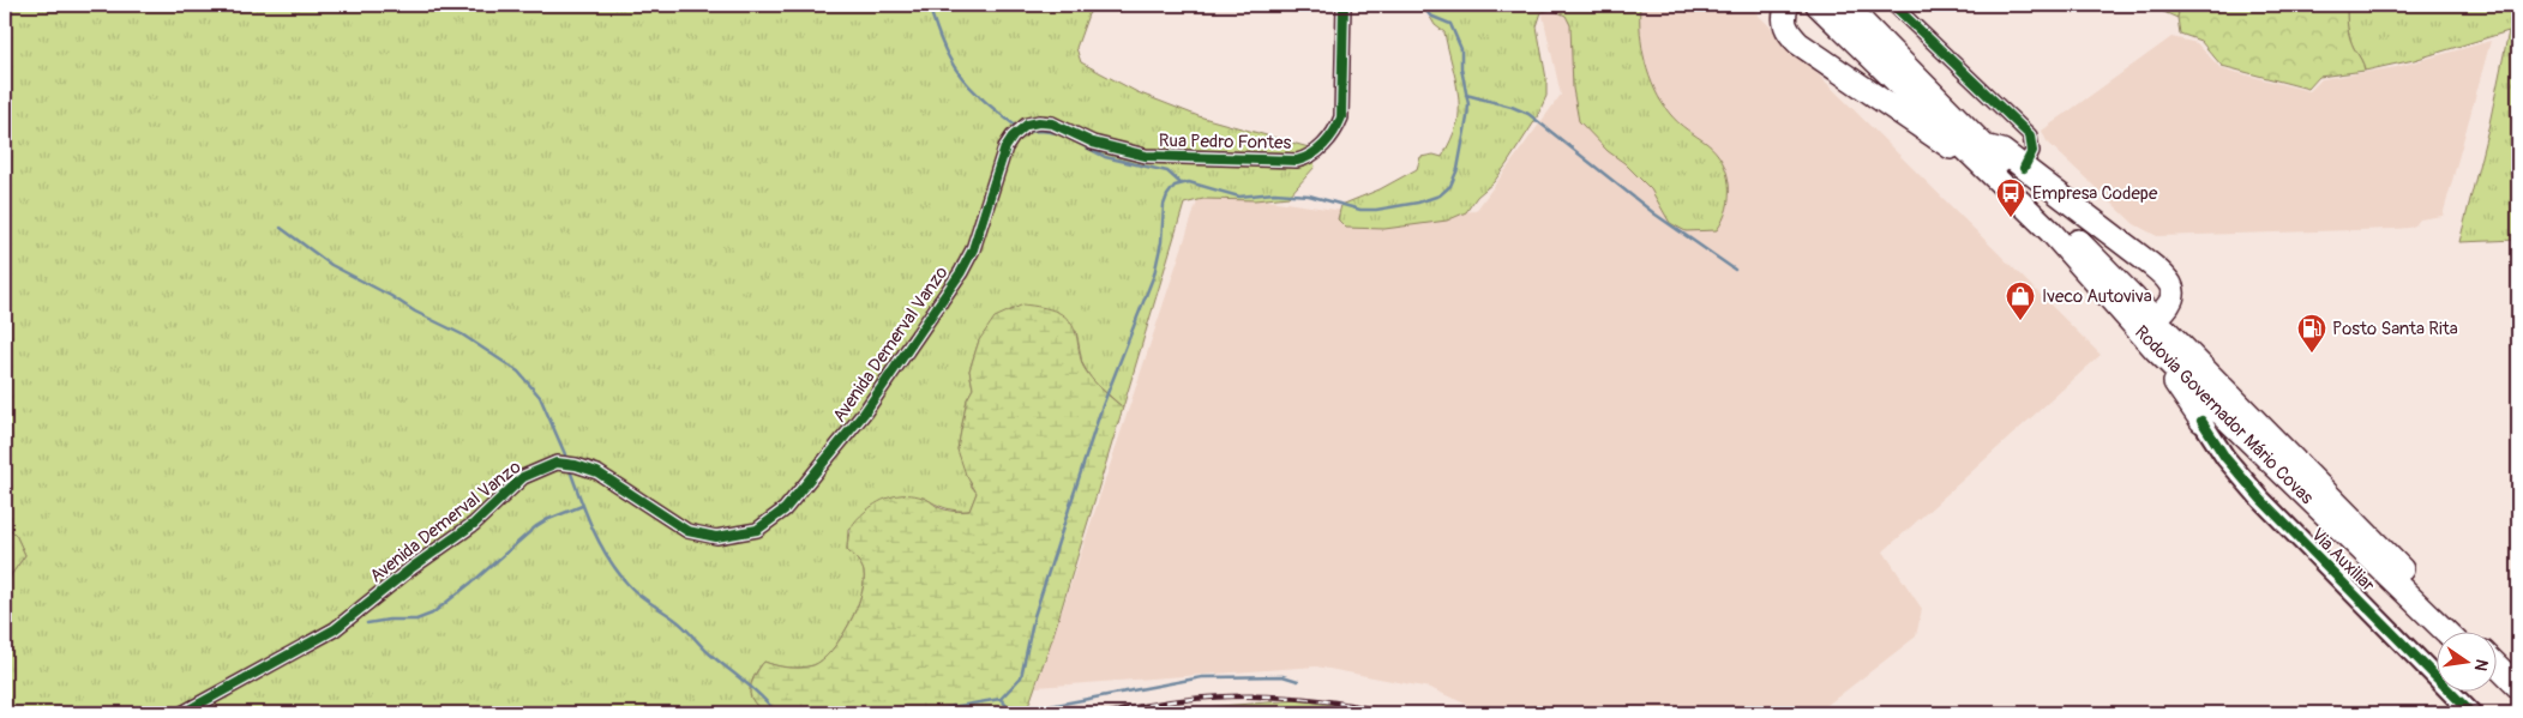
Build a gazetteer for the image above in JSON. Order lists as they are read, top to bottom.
{
  "streets": {
    "highway": ["Rodovia Governador Mário Covas"],
    "street": ["Rua Pedro Fontes", "Avenida Demerval Vanzo", "Via Auxiliar"]
  },
  "crossings": [
    ["Rua Pedro Fontes", "Avenida Demerval Vanzo"],
    ["Rodovia Governador Mário Covas", "Via Auxiliar"]
  ],
  "places": {
    "bus stop": ["Empresa Codepe"],
    "shop": ["Iveco Autoviva"],
    "fuel station": ["Posto Santa Rita"]
  },
  "north": "right"
}
